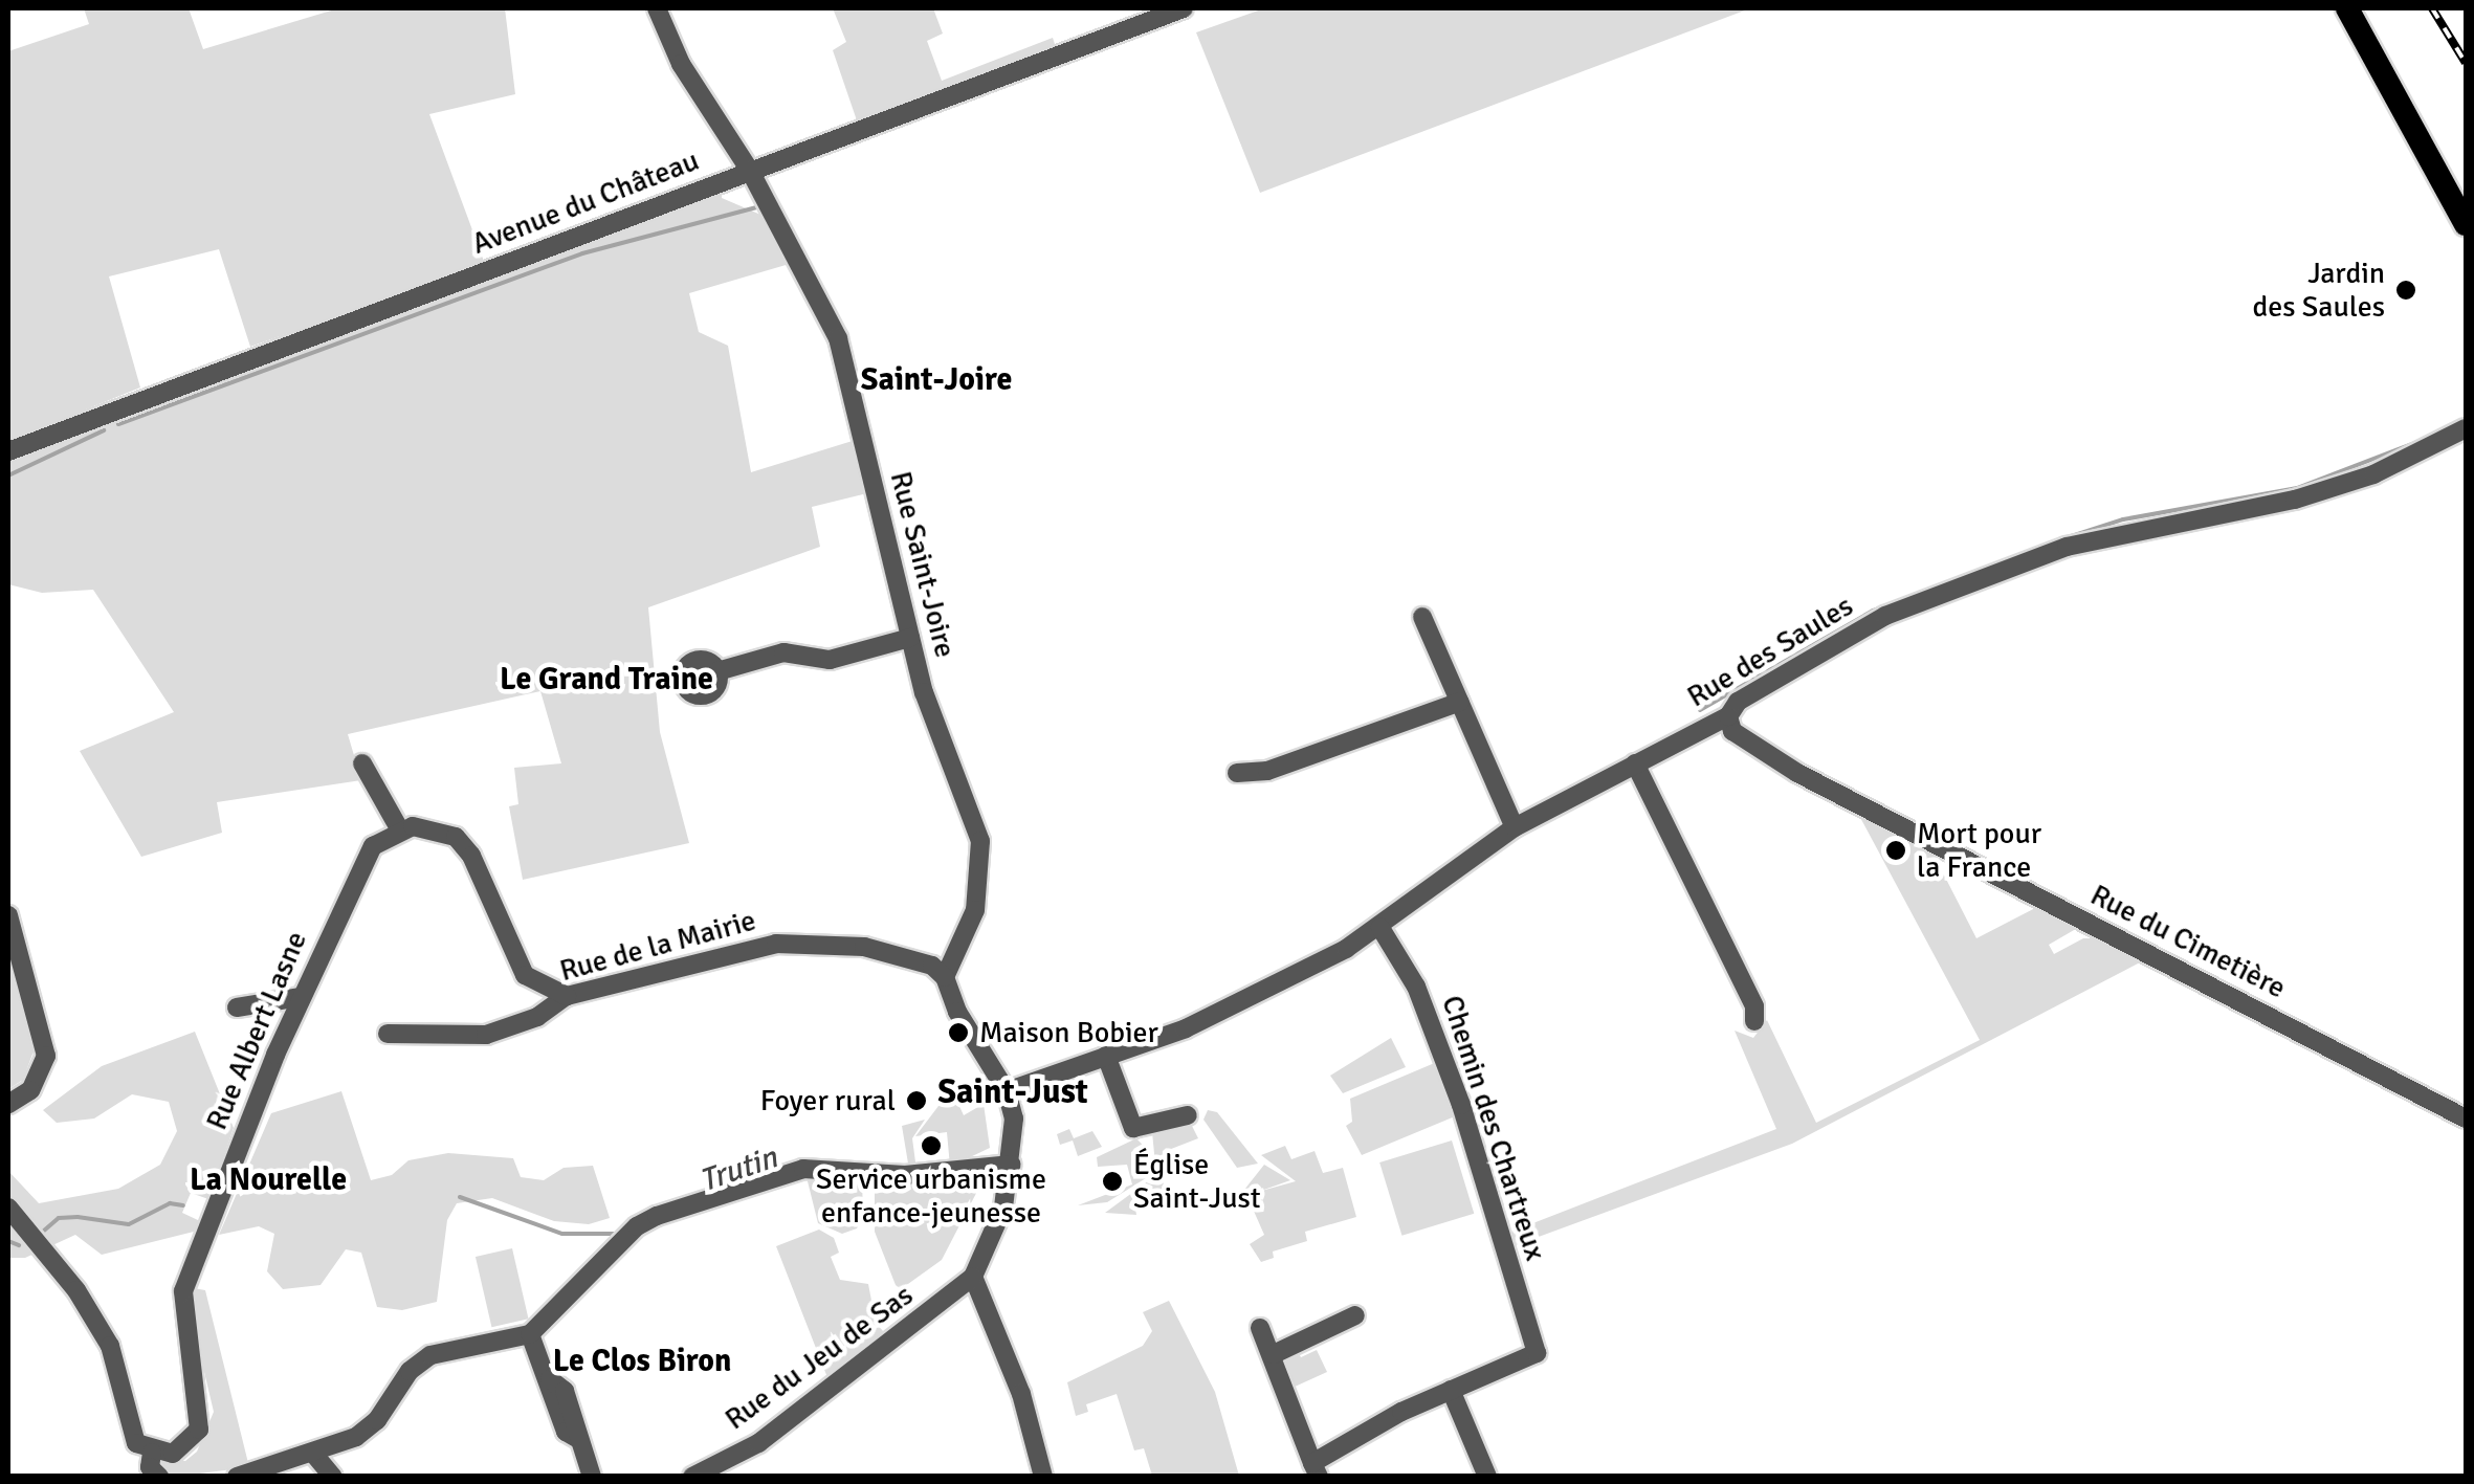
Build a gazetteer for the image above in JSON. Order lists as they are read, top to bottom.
{
  "streets": {
    "street": [
      "Avenue du Château",
      "Rue Saint-Joire",
      "Rue des Saules",
      "Rue du Cimetière",
      "Rue de la Mairie",
      "Rue Albert Lasne",
      "Chemin des Chartreux",
      "Rue du Jeu de Sas"
    ]
  },
  "crossings": [
    ["Avenue du Château", "Rue Saint-Joire"],
    ["Rue Saint-Joire", "Rue de la Mairie"],
    ["Rue des Saules", "Rue du Cimetière"],
    ["Rue des Saules", "Chemin des Chartreux"]
  ],
  "districts": [
    "Saint-Joire",
    "Le Grand Traine",
    "Saint-Just",
    "La Nourelle",
    "Le Clos Biron"
  ],
  "water": ["Trutin"],
  "places": [
    "Jardin des Saules",
    "Mort pour la France",
    "Maison Bobier",
    "Foyer rural",
    "Service urbanisme enfance-jeunesse",
    "Église Saint-Just"
  ]
}
